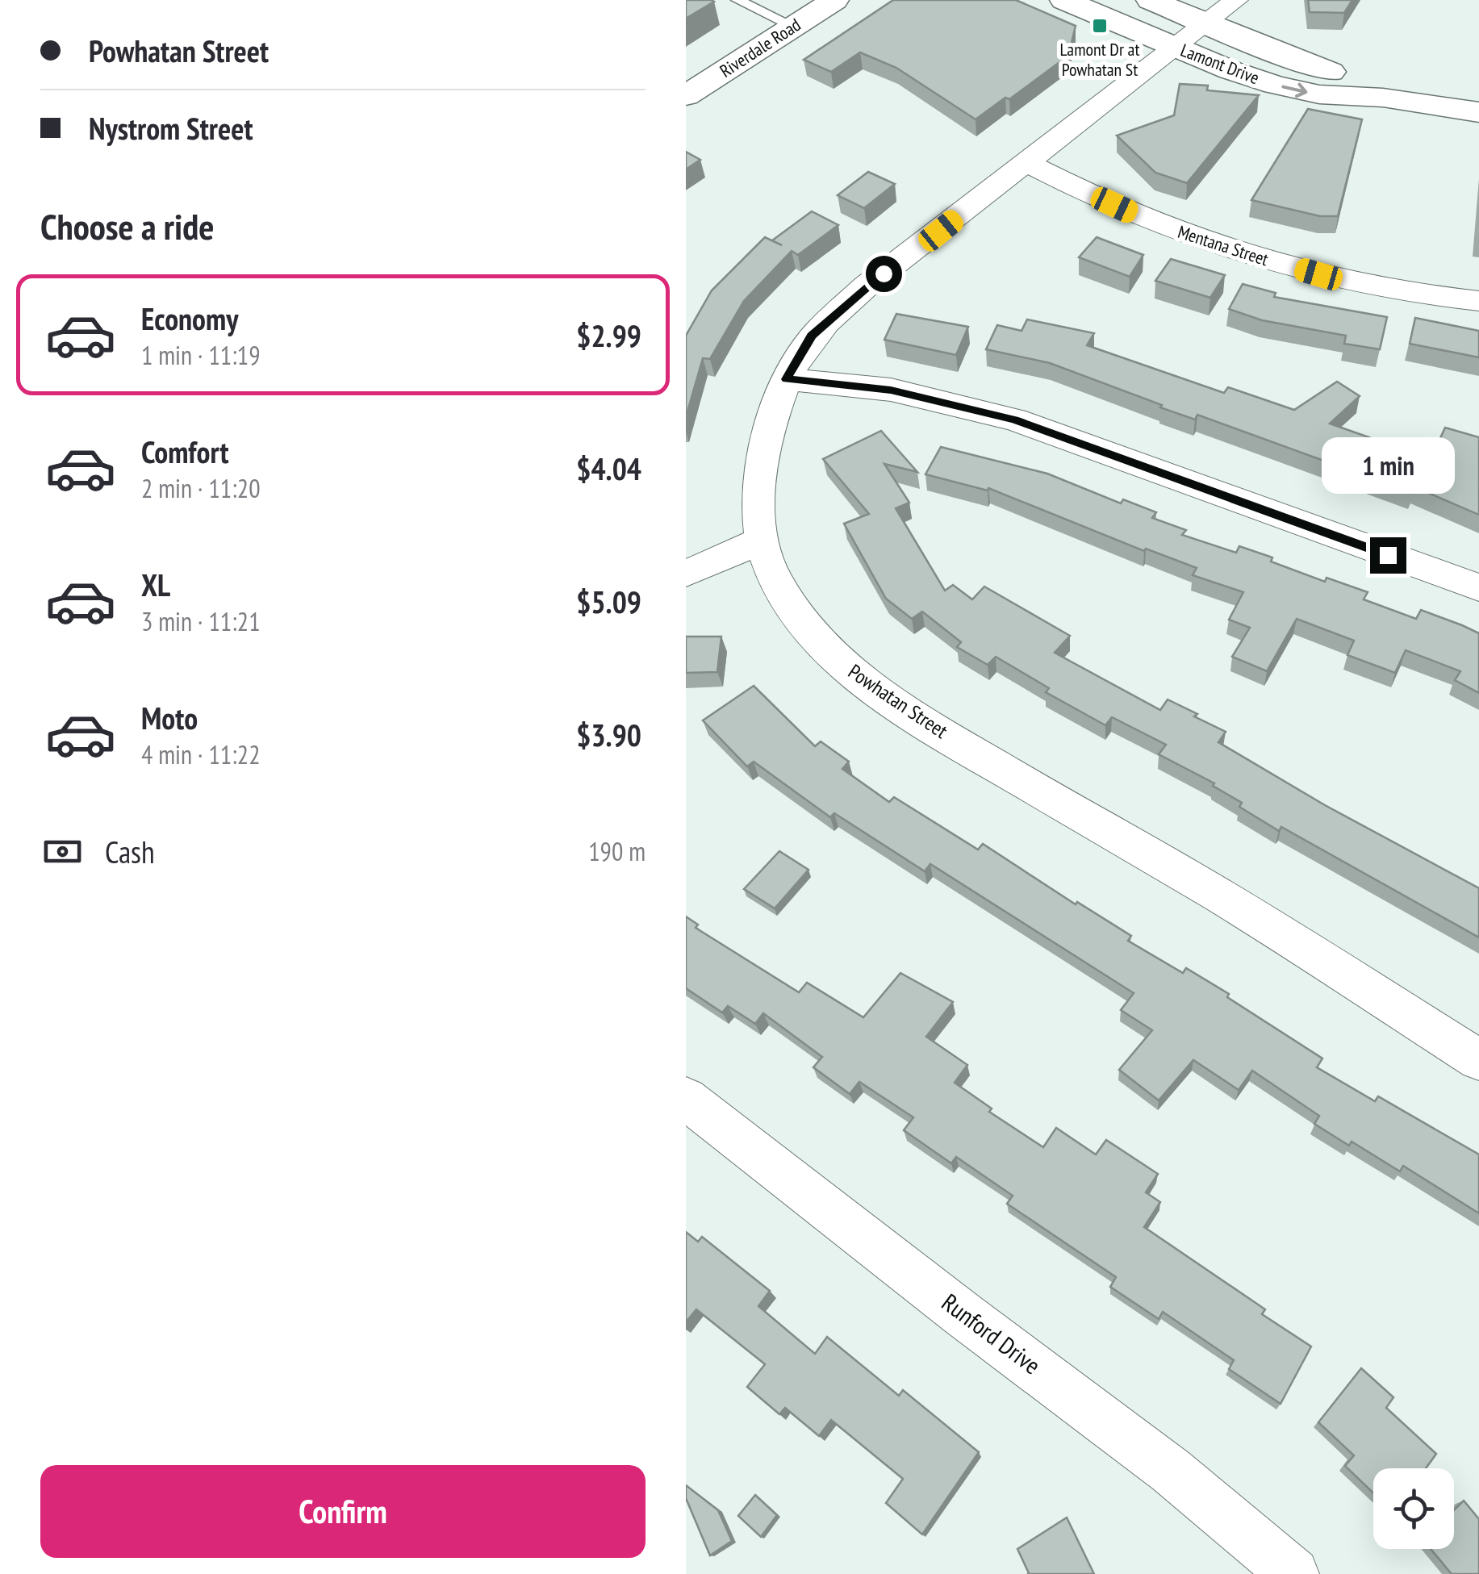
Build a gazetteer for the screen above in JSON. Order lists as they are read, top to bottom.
{
  "streets": {
    "street": [
      "Riverdale Road",
      "Lamont Drive",
      "Mentana Street",
      "Powhatan Street",
      "Runford Drive"
    ]
  },
  "crossings": [
    ["Lamont Drive", "Powhatan Street"],
    ["Mentana Street", "Powhatan Street"]
  ],
  "places": {
    "transit": ["Lamont Dr at Powhatan St"]
  },
  "page": {
    "banner": ["Powhatan Street", "Nystrom Street"],
    "heading": "Choose a ride",
    "list": [
      {
        "name": "Economy",
        "note": "1 min · 11:19",
        "value": "$2.99"
      },
      {
        "name": "Comfort",
        "note": "2 min · 11:20",
        "value": "$4.04"
      },
      {
        "name": "XL",
        "note": "3 min · 11:21",
        "value": "$5.09"
      },
      {
        "name": "Moto",
        "note": "4 min · 11:22",
        "value": "$3.90"
      }
    ],
    "bubble": "1 min",
    "pay": ["Cash", "190 m"],
    "buttons": "Confirm"
  }
}
